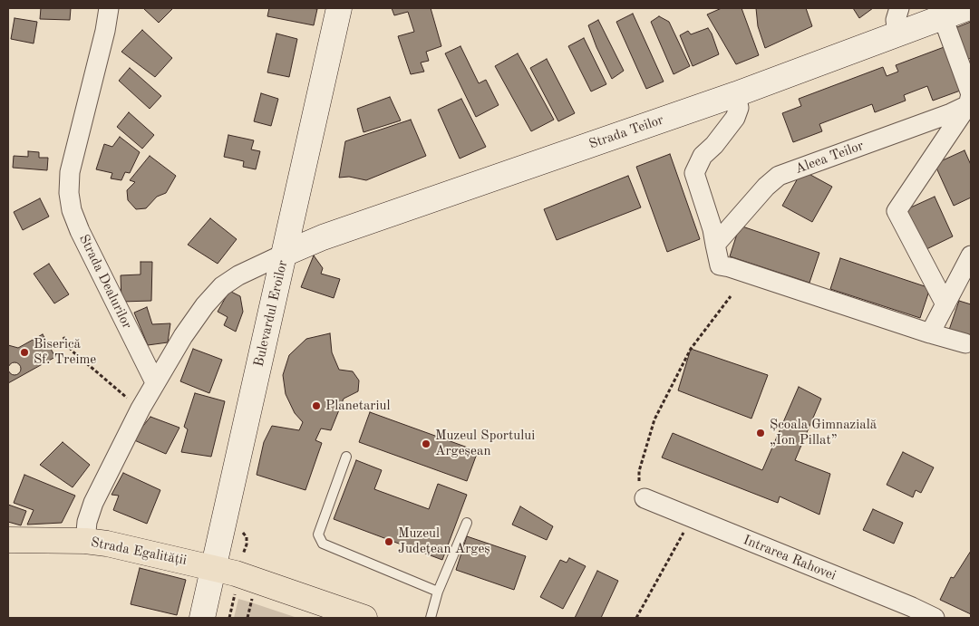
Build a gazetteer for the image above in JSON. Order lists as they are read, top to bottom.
{
  "streets": {
    "main road": ["Strada Egalității"],
    "street": [
      "Strada Teilor",
      "Aleea Teilor",
      "Strada Dealurilor",
      "Bulevardul Eroilor",
      "Intrarea Rahovei"
    ]
  },
  "crossings": [
    ["Strada Teilor", "Bulevardul Eroilor"],
    ["Bulevardul Eroilor", "Strada Egalității"]
  ],
  "places": [
    "Biserică Sf. Treime",
    "Planetariul",
    "Școala Gimnazială „Ion Pillat”",
    "Muzeul Sportului Argeșean",
    "Muzeul Județean Argeș"
  ]
}
